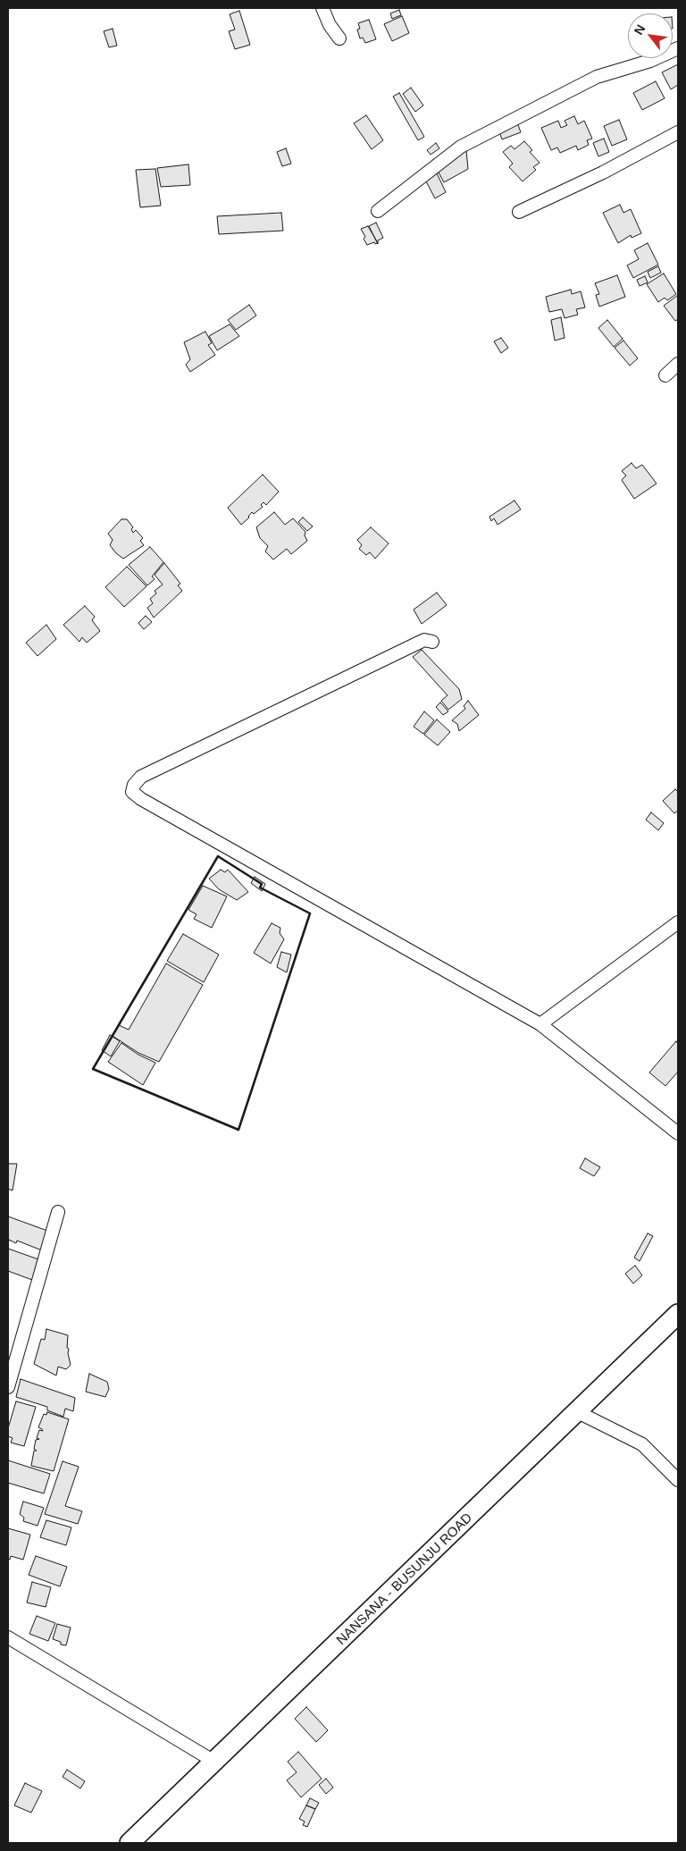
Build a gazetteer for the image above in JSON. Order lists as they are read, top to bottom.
{
  "streets": {
    "main road": ["NANSANA - BUSUNJU ROAD"]
  },
  "north": "top left"
}
